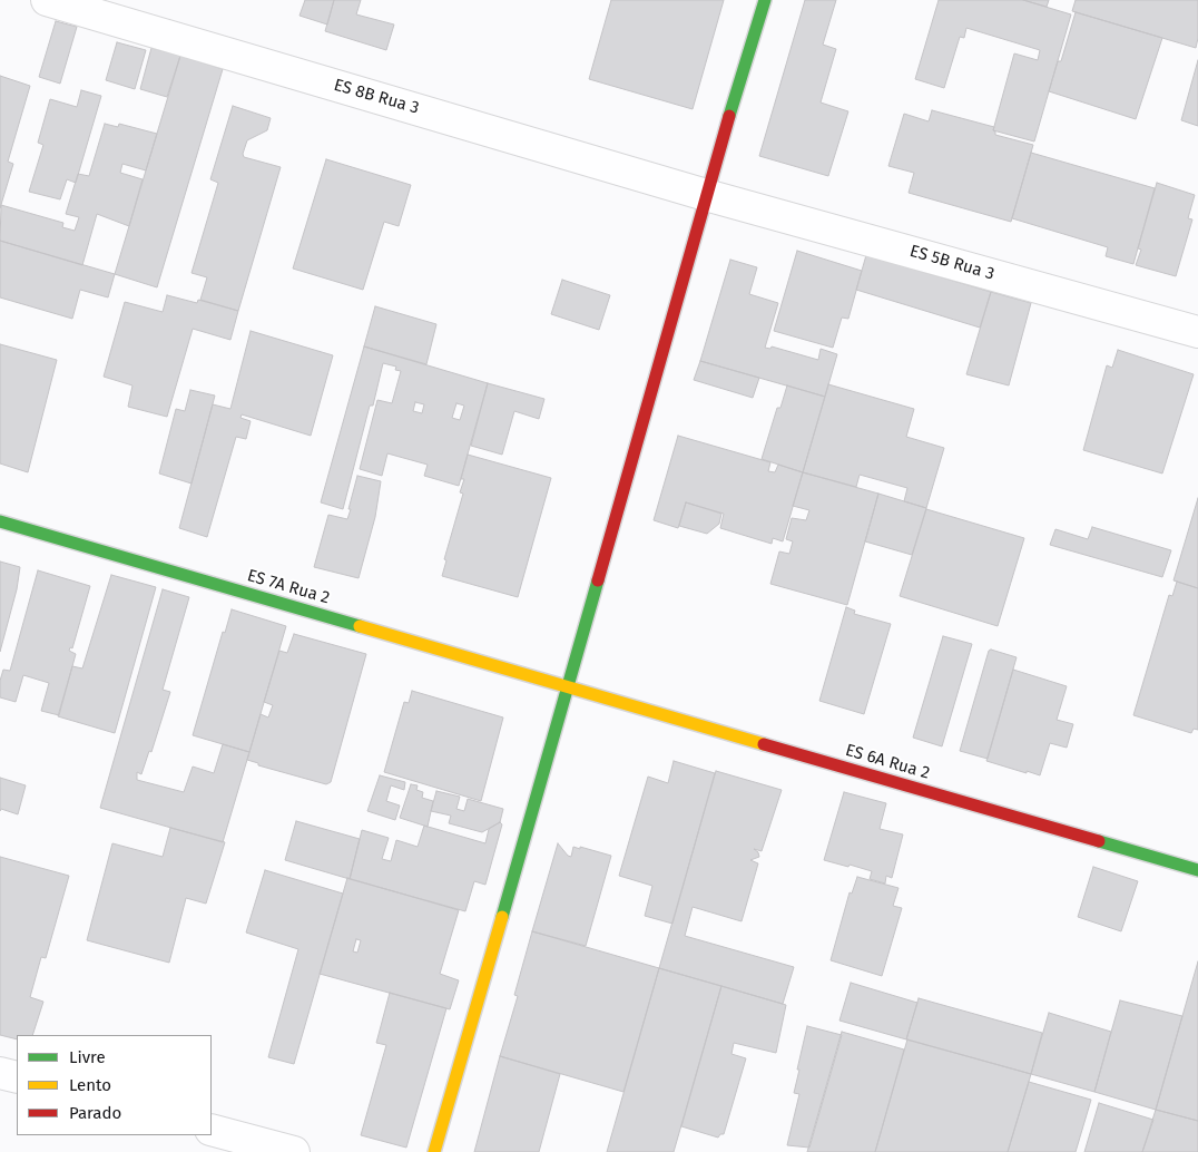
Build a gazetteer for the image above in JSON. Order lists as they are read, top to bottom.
{
  "streets": {
    "street": [
      "ES 8B Rua 3",
      "ES 5B Rua 3",
      "ES 7A Rua 2",
      "ES 6A Rua 2"
    ]
  },
  "crossings": [
    ["ES 8B Rua 3", "ES 5B Rua 3"],
    ["ES 7A Rua 2", "ES 6A Rua 2"]
  ],
  "legend": ["Livre", "Lento", "Parado"]
}
